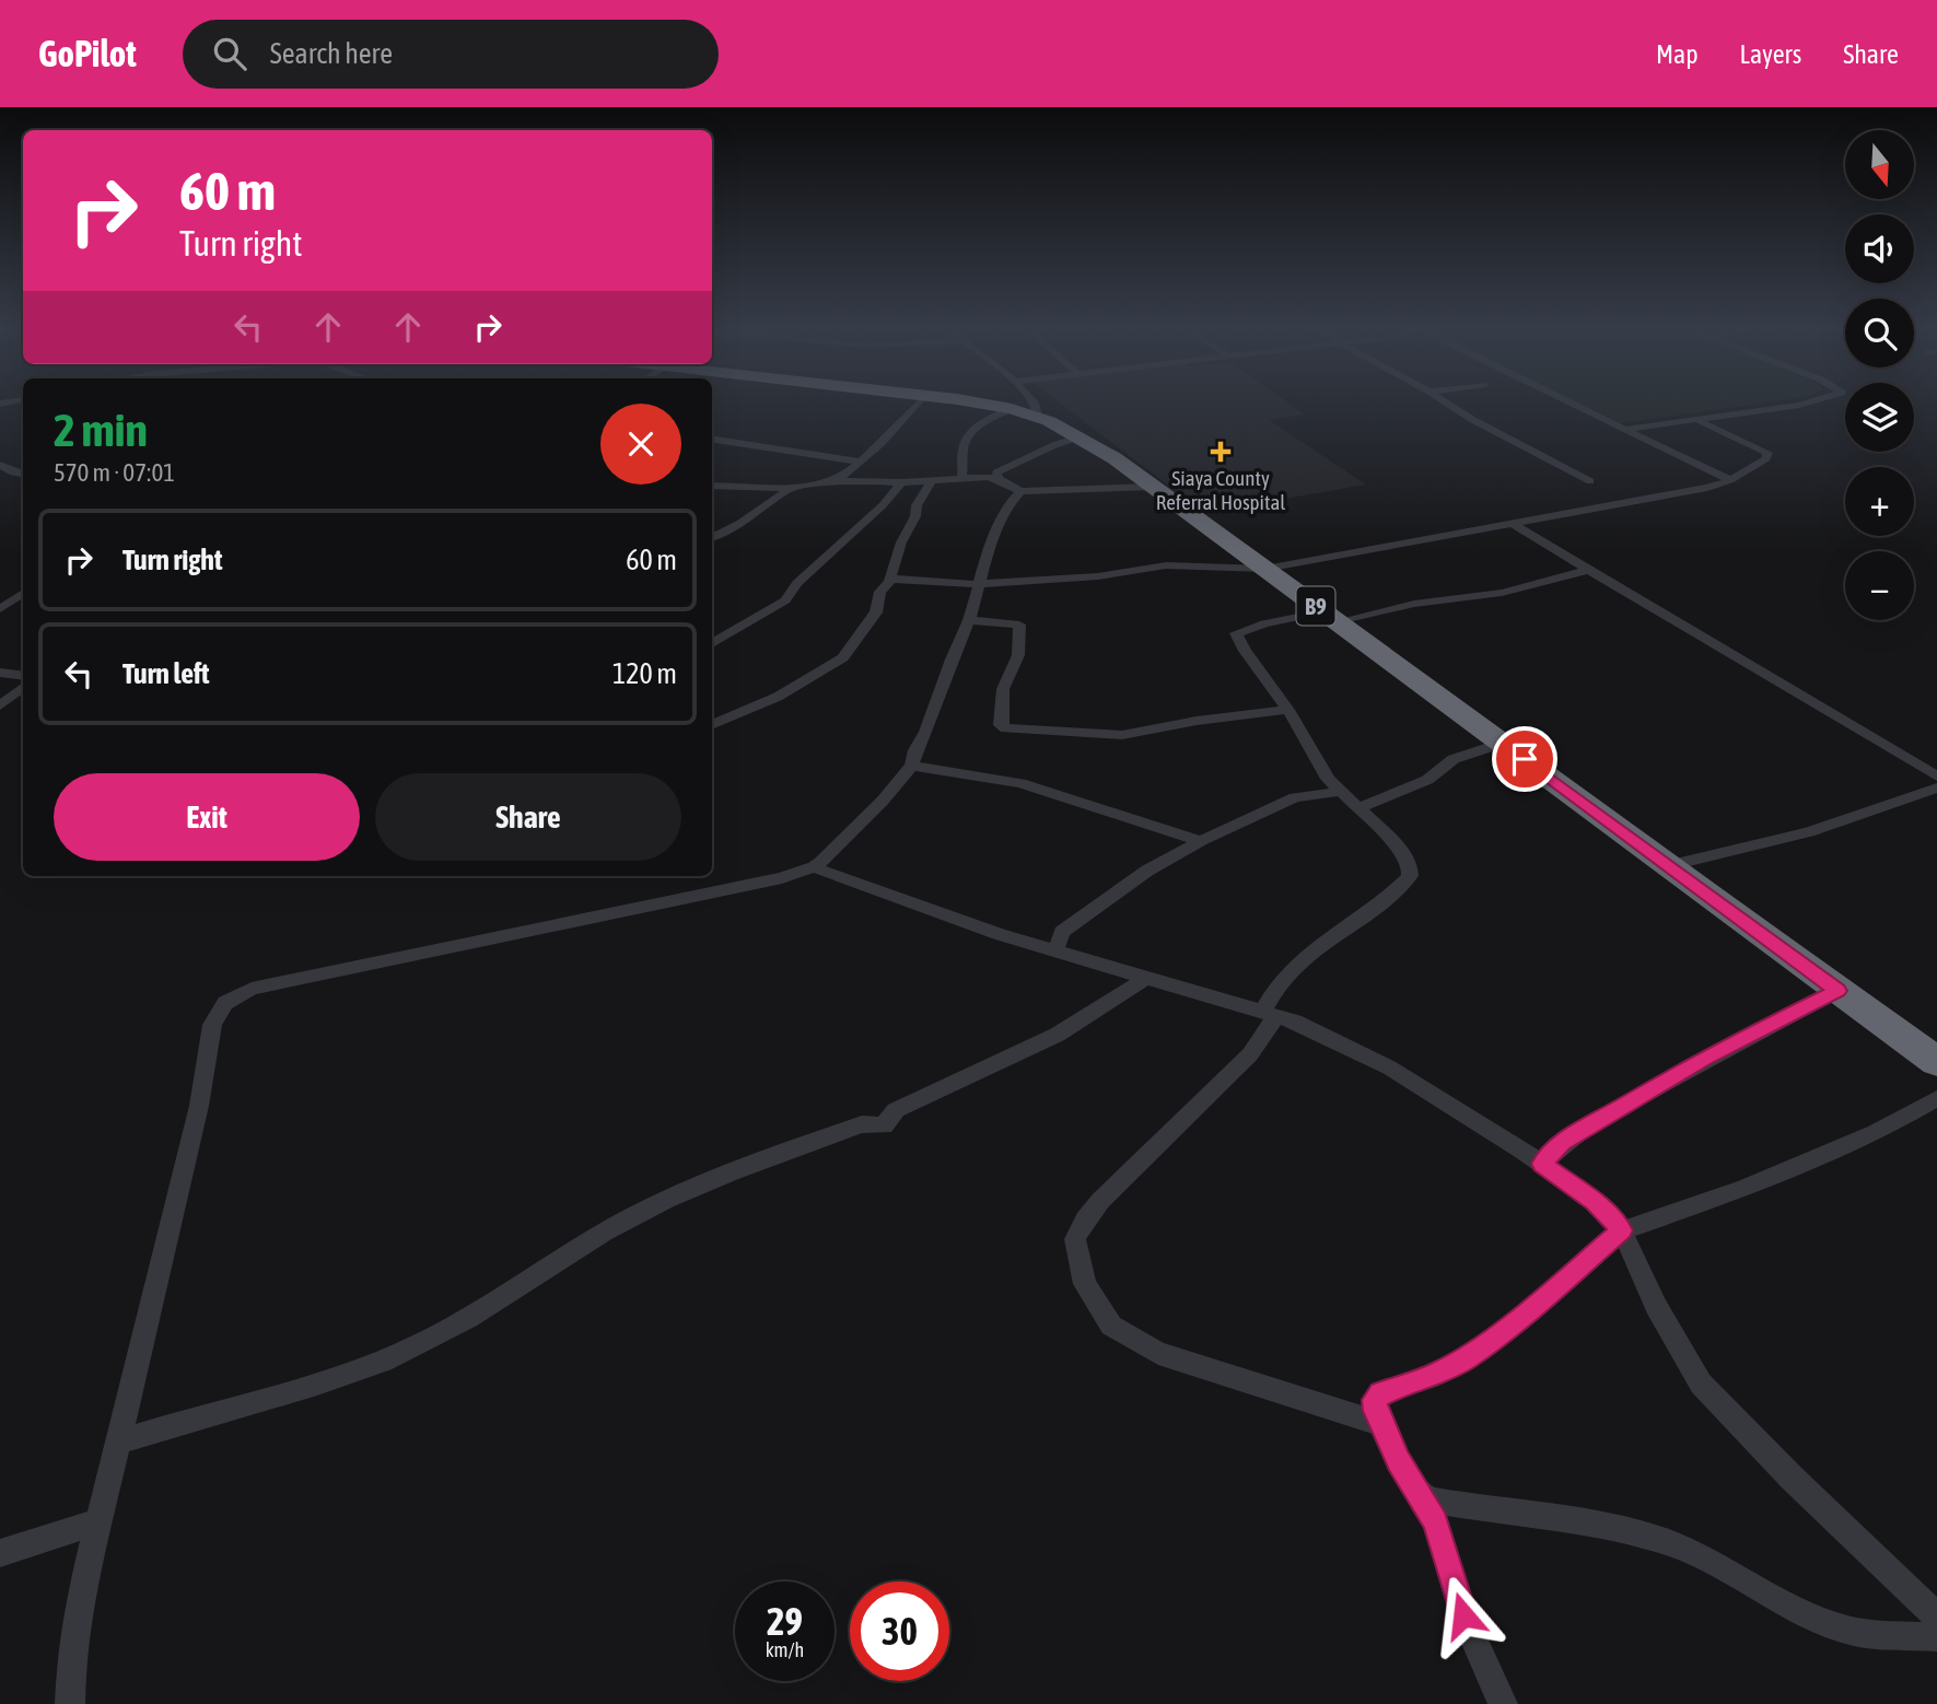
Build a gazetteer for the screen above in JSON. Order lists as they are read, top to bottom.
{
  "streets": {
    "highway": ["B9"]
  },
  "places": {
    "health": ["Siaya County Referral Hospital"]
  },
  "north": "bottom",
  "page": {
    "header": "GoPilot",
    "search": "Search here",
    "nav": ["Map", "Layers", "Share"],
    "map_buttons": ["+", "−"],
    "turn": ["60 m", "Turn right"],
    "heading": ["2 min", "570 m · 07:01"],
    "list": [
      {
        "name": "Turn right",
        "value": "60 m"
      },
      {
        "name": "Turn left",
        "value": "120 m"
      }
    ],
    "buttons": ["Exit", "Share"],
    "speed": "29 km/h",
    "limit": "30"
  }
}
